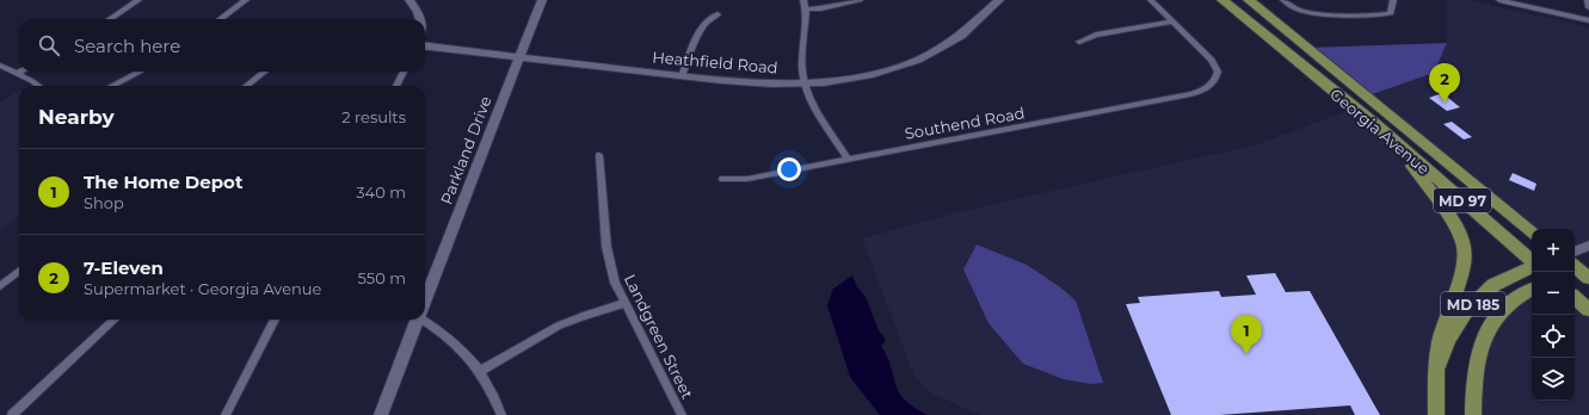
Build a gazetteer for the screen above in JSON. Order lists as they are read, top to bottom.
{
  "streets": {
    "main road": ["Georgia Avenue", "MD 97", "MD 185"],
    "street": [
      "Heathfield Road",
      "Southend Road",
      "Parkland Drive",
      "Landgreen Street"
    ]
  },
  "crossings": [
    ["Heathfield Road", "Parkland Drive"]
  ],
  "page": {
    "search": "Search here",
    "pins": ["2", "1"],
    "heading": ["Nearby", "2 results"],
    "list": [
      {
        "mark": "1",
        "name": "The Home Depot",
        "note": "Shop",
        "value": "340 m"
      },
      {
        "mark": "2",
        "name": "7-Eleven",
        "note": "Supermarket · Georgia Avenue",
        "value": "550 m"
      }
    ],
    "map_buttons": ["+", "−"]
  }
}
